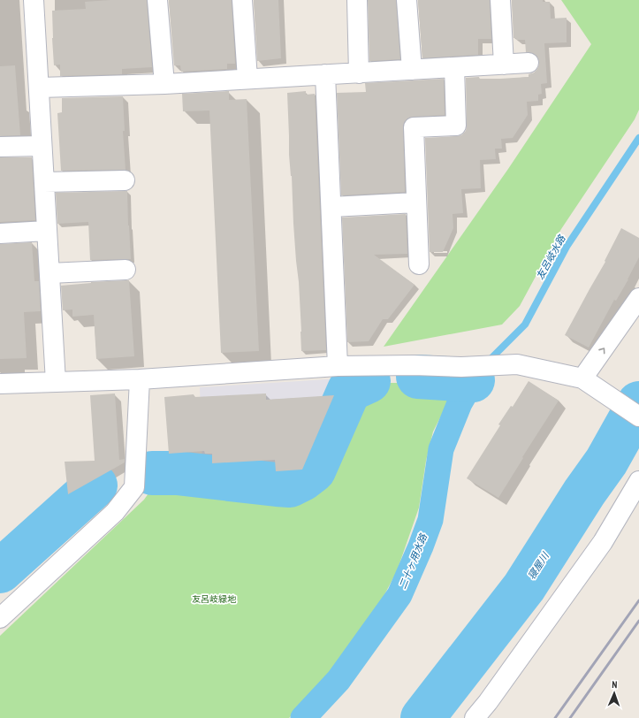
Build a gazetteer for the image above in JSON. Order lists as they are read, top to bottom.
{
  "water": ["友呂岐水路", "二十ヶ用水路", "寝屋川"],
  "parks": ["友呂岐緑地"],
  "north": "top"
}
